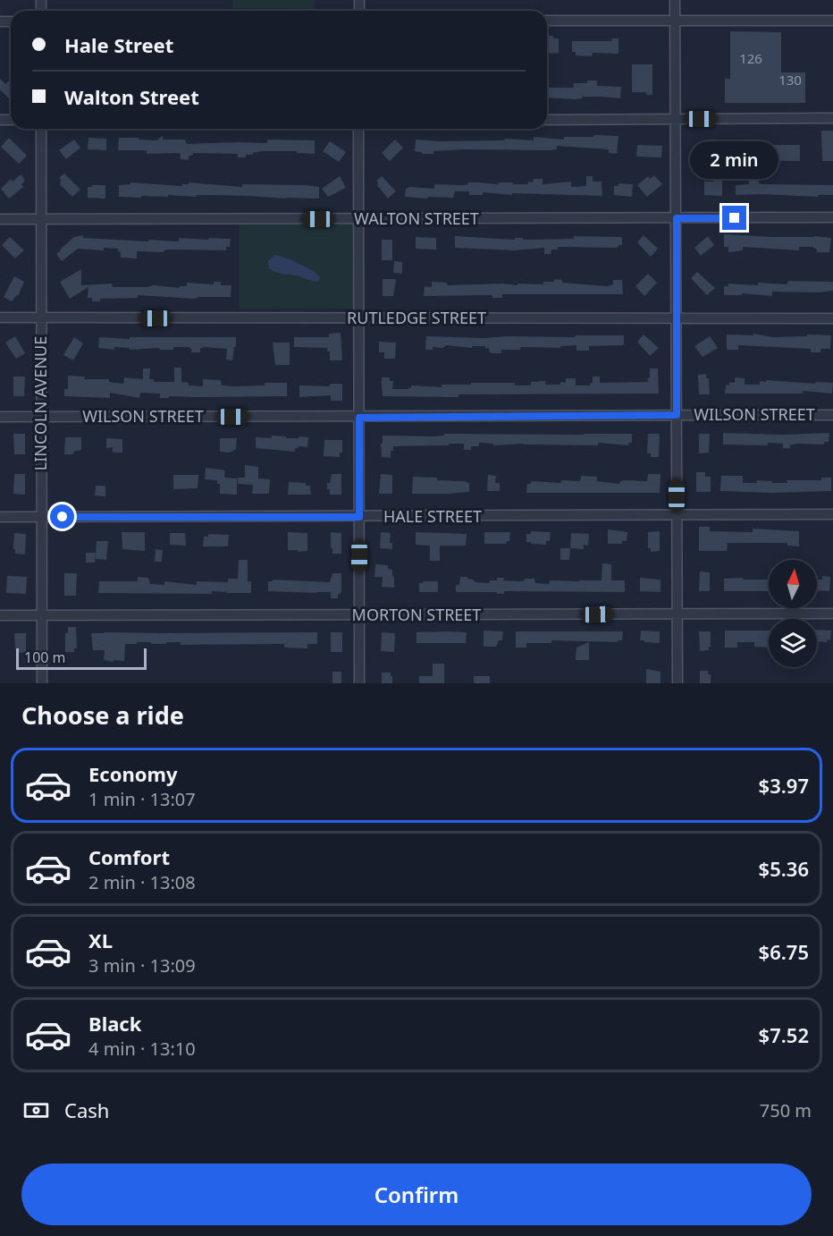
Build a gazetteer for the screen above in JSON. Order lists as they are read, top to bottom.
{
  "streets": {
    "street": [
      "WALTON STREET",
      "RUTLEDGE STREET",
      "LINCOLN AVENUE",
      "WILSON STREET",
      "HALE STREET",
      "MORTON STREET"
    ]
  },
  "crossings": [
    ["WALTON STREET", "LINCOLN AVENUE"],
    ["RUTLEDGE STREET", "LINCOLN AVENUE"],
    ["LINCOLN AVENUE", "WILSON STREET"],
    ["LINCOLN AVENUE", "HALE STREET"],
    ["LINCOLN AVENUE", "MORTON STREET"]
  ],
  "house_numbers": ["126", "130"],
  "scale_bar": "100 m",
  "north": "top",
  "page": {
    "banner": ["Hale Street", "Walton Street"],
    "bubble": "2 min",
    "scale": "100 m",
    "heading": "Choose a ride",
    "list": [
      {
        "name": "Economy",
        "note": "1 min · 13:07",
        "value": "$3.97"
      },
      {
        "name": "Comfort",
        "note": "2 min · 13:08",
        "value": "$5.36"
      },
      {
        "name": "XL",
        "note": "3 min · 13:09",
        "value": "$6.75"
      },
      {
        "name": "Black",
        "note": "4 min · 13:10",
        "value": "$7.52"
      }
    ],
    "pay": ["Cash", "750 m"],
    "buttons": "Confirm"
  }
}
